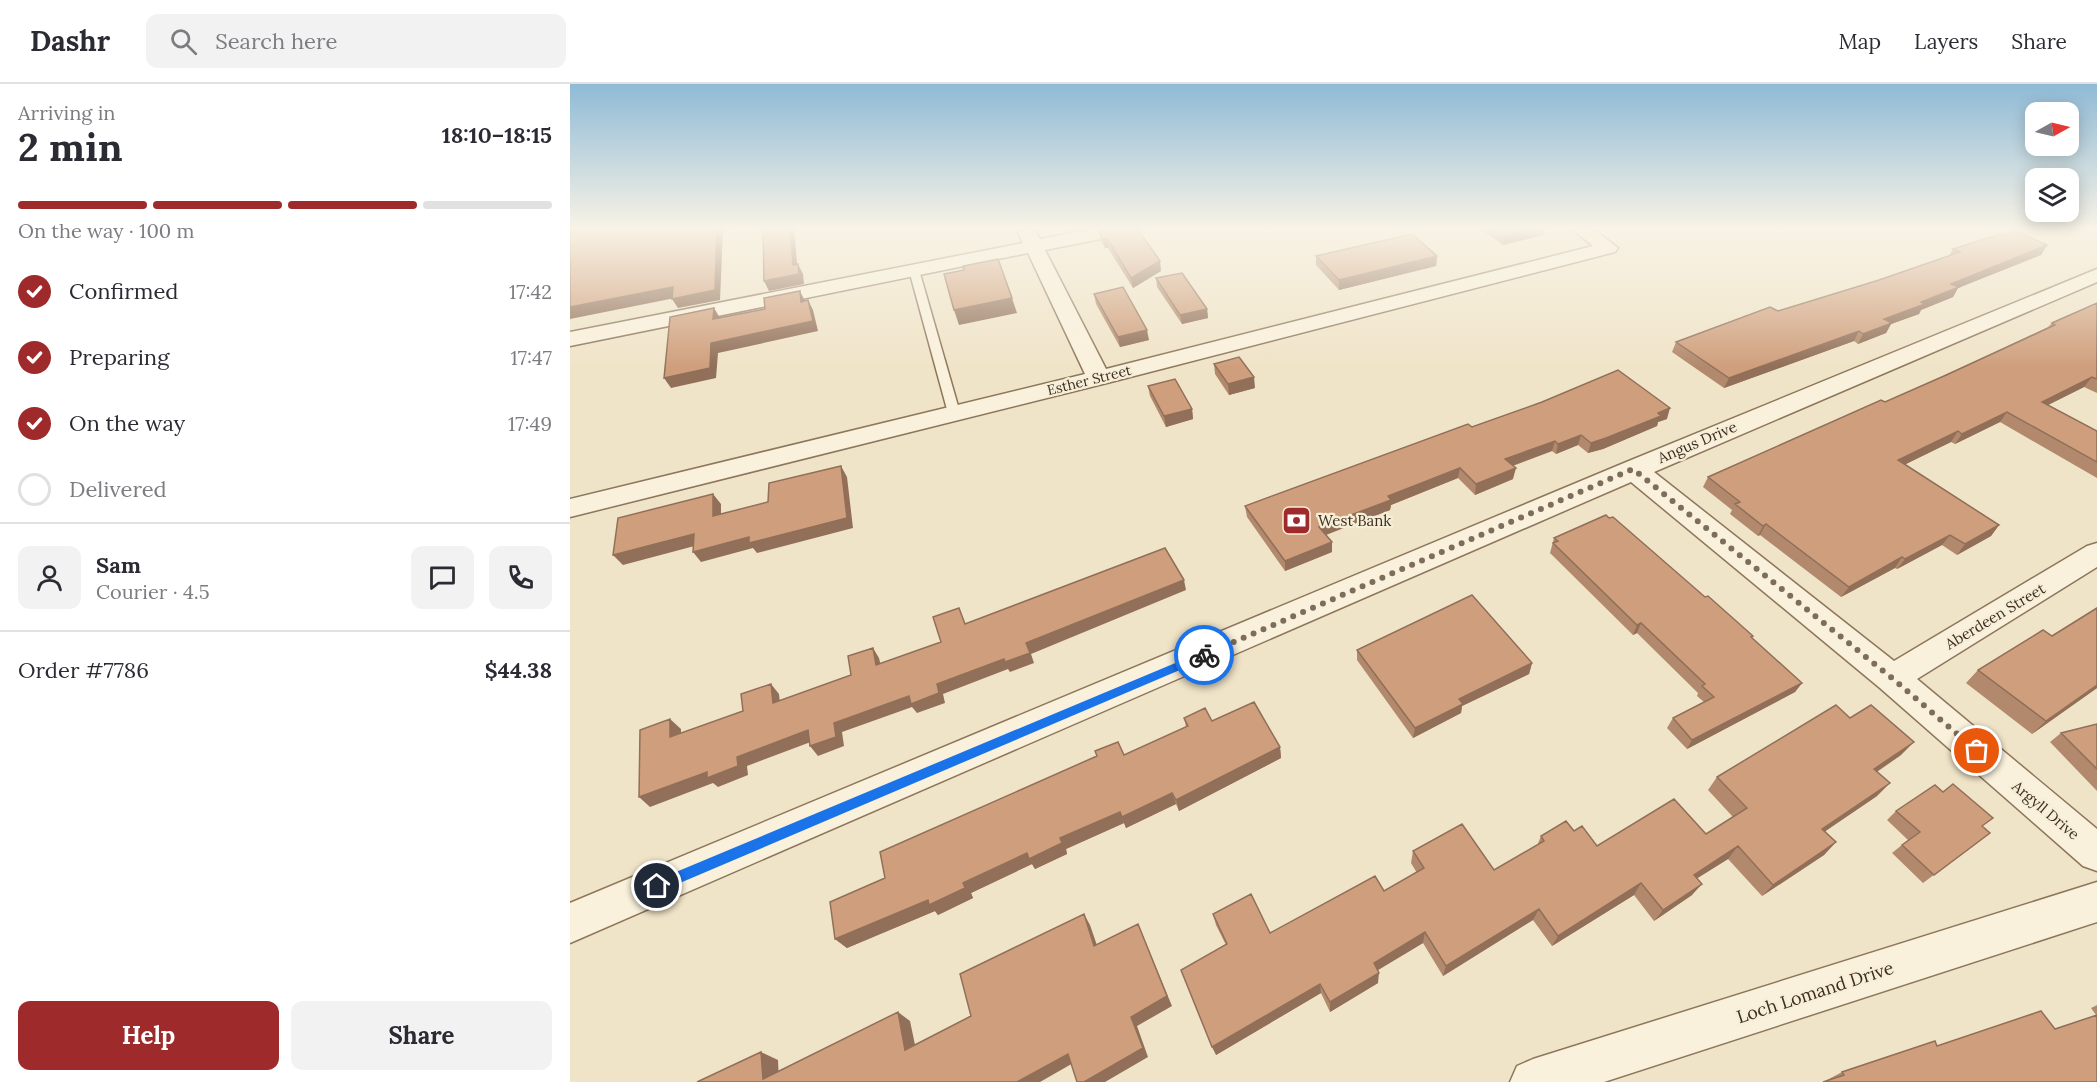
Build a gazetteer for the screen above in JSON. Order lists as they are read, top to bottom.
{
  "streets": {
    "street": [
      "Esther Street",
      "Angus Drive",
      "Aberdeen Street",
      "Argyll Drive",
      "Loch Lomand Drive"
    ]
  },
  "crossings": [
    ["Angus Drive", "Argyll Drive"],
    ["Aberdeen Street", "Argyll Drive"]
  ],
  "places": {
    "bank": ["West Bank"]
  },
  "north": "right",
  "page": {
    "header": "Dashr",
    "search": "Search here",
    "nav": ["Map", "Layers", "Share"],
    "heading": ["2 min", "Arriving in", "18:10–18:15"],
    "panel": [
      "Sam",
      "Courier · 4.5",
      "Order #7786",
      "$44.38"
    ],
    "bar": "On the way · 100 m",
    "list": [
      ["Confirmed", "17:42"],
      ["Preparing", "17:47"],
      ["On the way", "17:49"],
      "Delivered"
    ],
    "buttons": ["Help", "Share"]
  }
}
